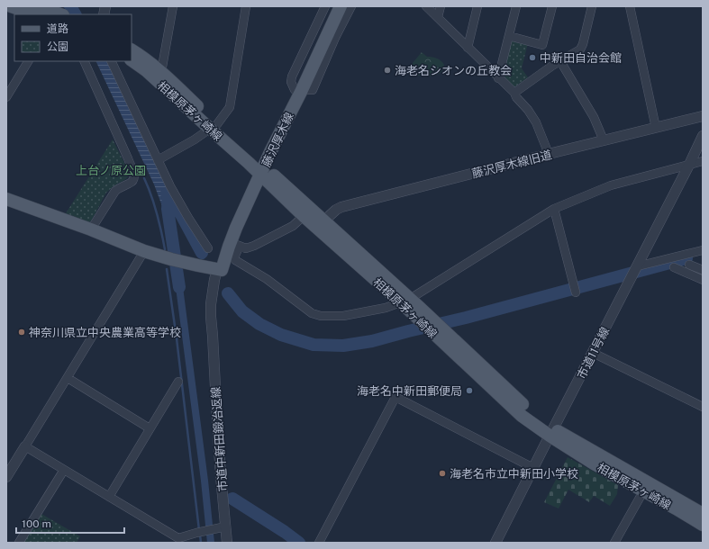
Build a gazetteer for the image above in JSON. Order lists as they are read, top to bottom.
{
  "streets": {
    "main road": ["相模原茅ヶ崎線", "藤沢厚木線"],
    "street": ["藤沢厚木線旧道", "市道11号線", "市道中新田鍛冶返線"]
  },
  "crossings": [
    ["相模原茅ヶ崎線", "藤沢厚木線"],
    ["相模原茅ヶ崎線", "藤沢厚木線旧道"],
    ["相模原茅ヶ崎線", "市道11号線"],
    ["藤沢厚木線", "市道中新田鍛冶返線"]
  ],
  "parks": ["上台ノ原公園"],
  "places": [
    "中新田自治会館",
    "海老名シオンの丘教会",
    "神奈川県立中央農業高等学校",
    "海老名中新田郵便局",
    "海老名市立中新田小学校"
  ],
  "legend": ["道路", "公園"],
  "scale_bar": "100 m"
}
